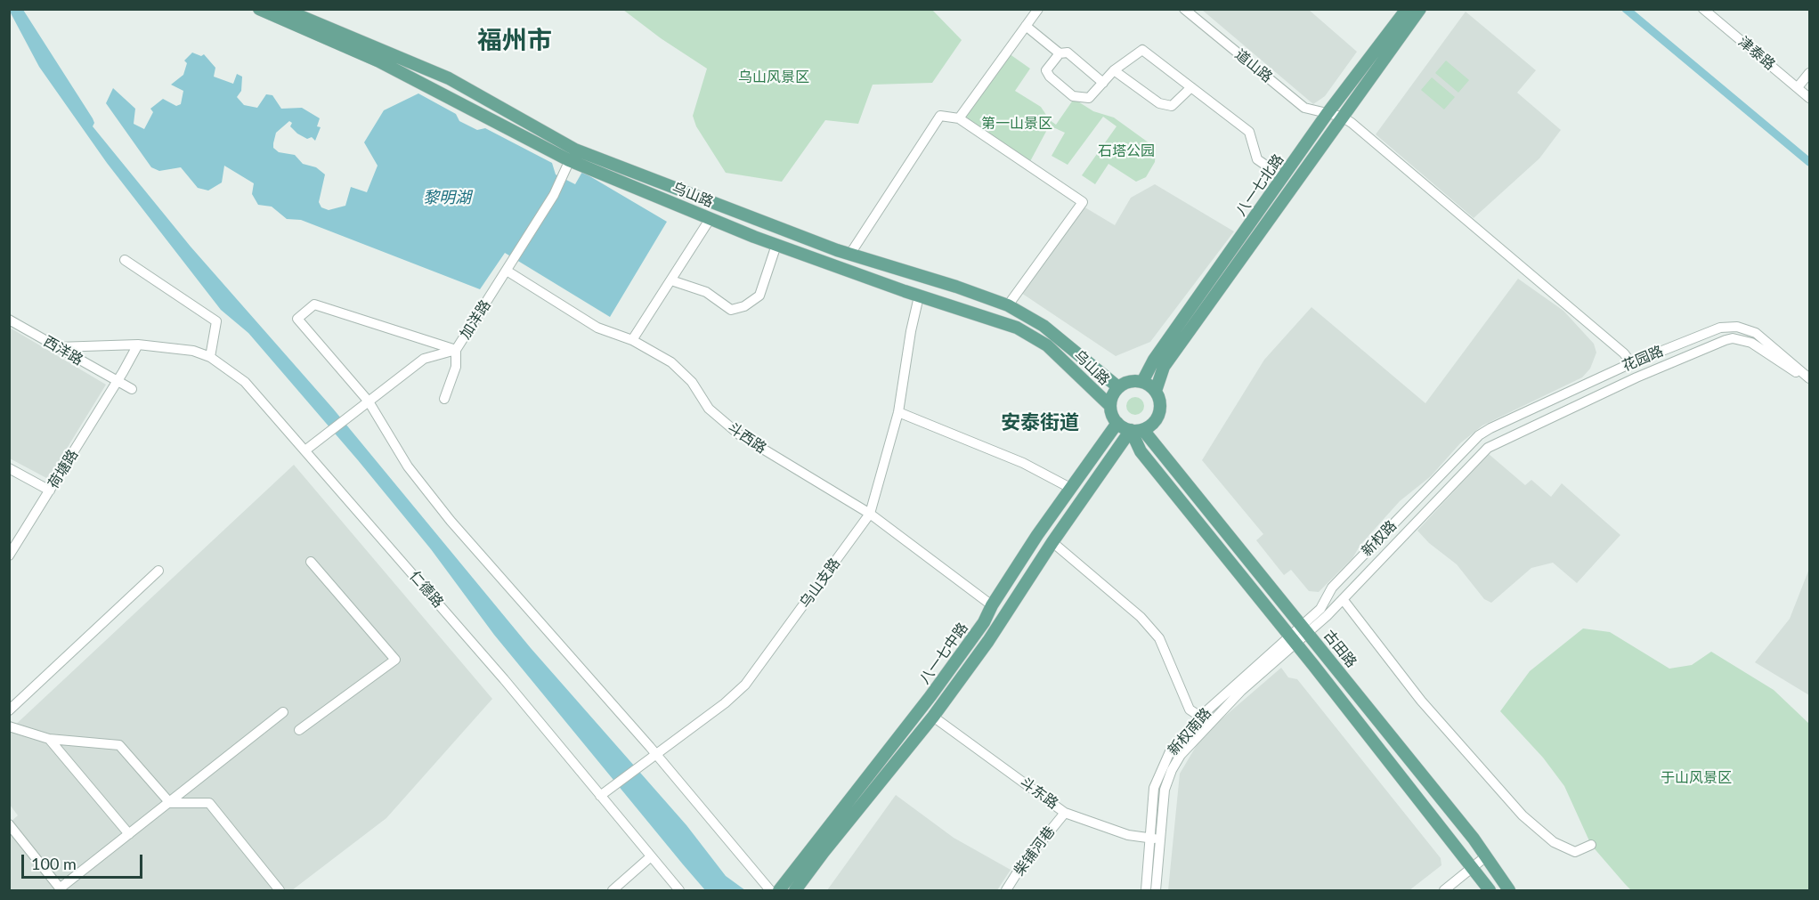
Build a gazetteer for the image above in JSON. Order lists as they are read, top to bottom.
{
  "streets": {
    "main road": [
      "八一七北路",
      "乌山路",
      "古田路",
      "八一七中路"
    ],
    "street": [
      "津泰路",
      "道山路",
      "加洋路",
      "西洋路",
      "花园路",
      "斗西路",
      "荷塘路",
      "新权路",
      "乌山支路",
      "仁德路",
      "新权南路",
      "斗东路",
      "柴铺河巷"
    ]
  },
  "crossings": [
    ["道山路", "八一七北路"],
    ["八一七北路", "乌山路"],
    ["八一七北路", "古田路"],
    ["八一七北路", "八一七中路"],
    ["乌山路", "加洋路"],
    ["乌山路", "乌山支路"],
    ["乌山路", "古田路"],
    ["乌山路", "八一七中路"],
    ["加洋路", "斗西路"],
    ["加洋路", "仁德路"],
    ["西洋路", "荷塘路"],
    ["西洋路", "仁德路"],
    ["花园路", "新权路"],
    ["斗西路", "乌山支路"],
    ["斗西路", "八一七中路"],
    ["荷塘路", "仁德路"],
    ["新权路", "古田路"],
    ["新权路", "新权南路"],
    ["乌山支路", "仁德路"],
    ["古田路", "八一七中路"],
    ["八一七中路", "斗东路"],
    ["新权南路", "斗东路"],
    ["斗东路", "柴铺河巷"]
  ],
  "districts": ["福州市", "安泰街道"],
  "water": ["黎明湖"],
  "parks": [
    "乌山风景区",
    "第一山景区",
    "石塔公园",
    "于山风景区"
  ],
  "scale_bar": "100 m"
}
